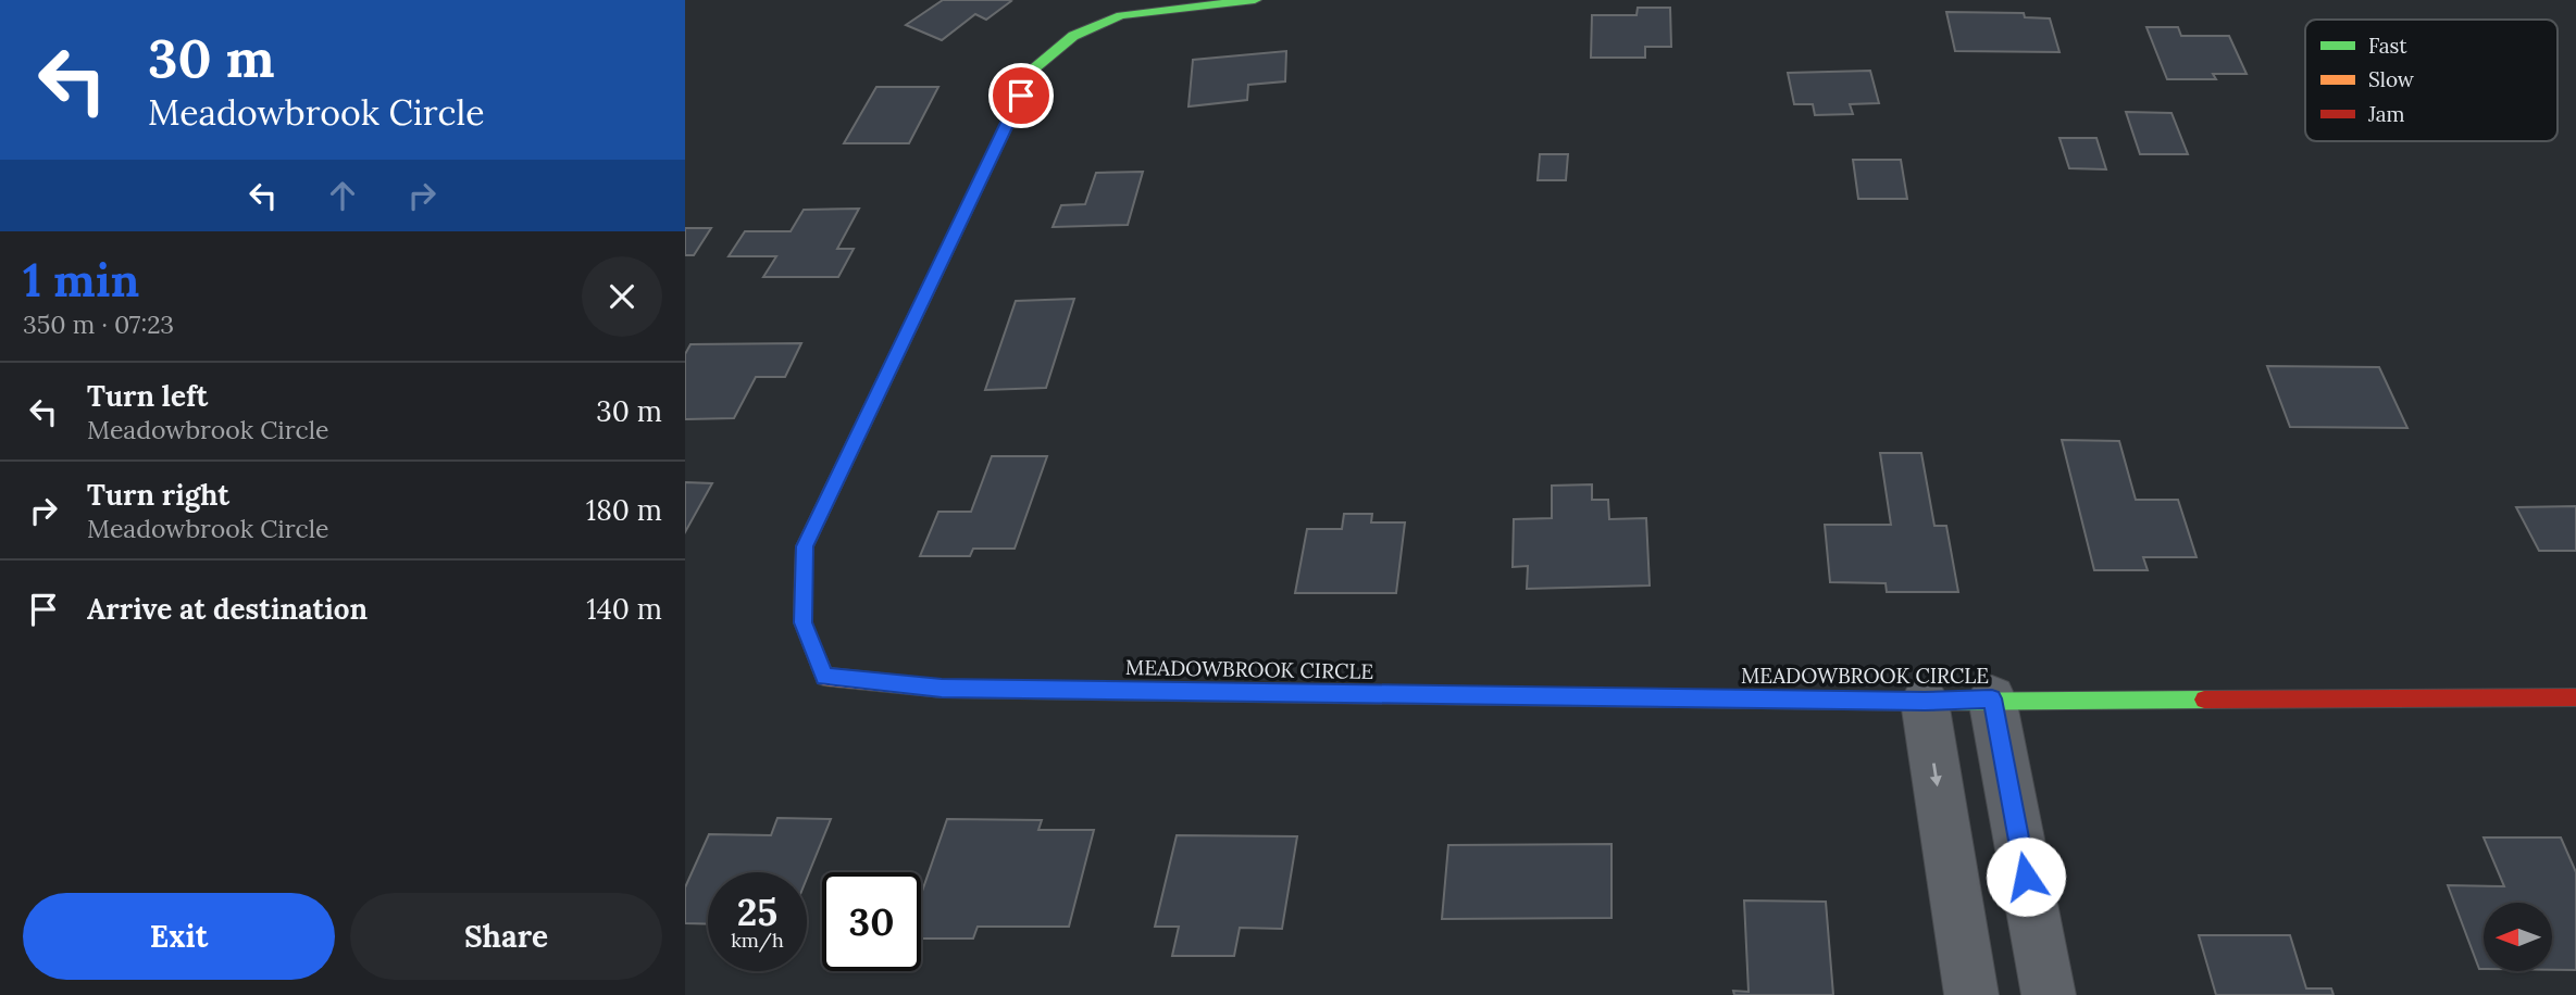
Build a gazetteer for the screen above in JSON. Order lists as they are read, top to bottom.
{
  "streets": {
    "street": ["MEADOWBROOK CIRCLE"]
  },
  "legend": ["Fast", "Slow", "Jam"],
  "north": "left",
  "page": {
    "turn": ["30 m", "Meadowbrook Circle"],
    "heading": ["1 min", "350 m · 07:23"],
    "list": [
      {
        "name": "Turn left",
        "note": "Meadowbrook Circle",
        "value": "30 m"
      },
      {
        "name": "Turn right",
        "note": "Meadowbrook Circle",
        "value": "180 m"
      },
      {
        "name": "Arrive at destination",
        "value": "140 m"
      }
    ],
    "speed": "25 km/h",
    "limit": "30",
    "buttons": ["Exit", "Share"]
  }
}
